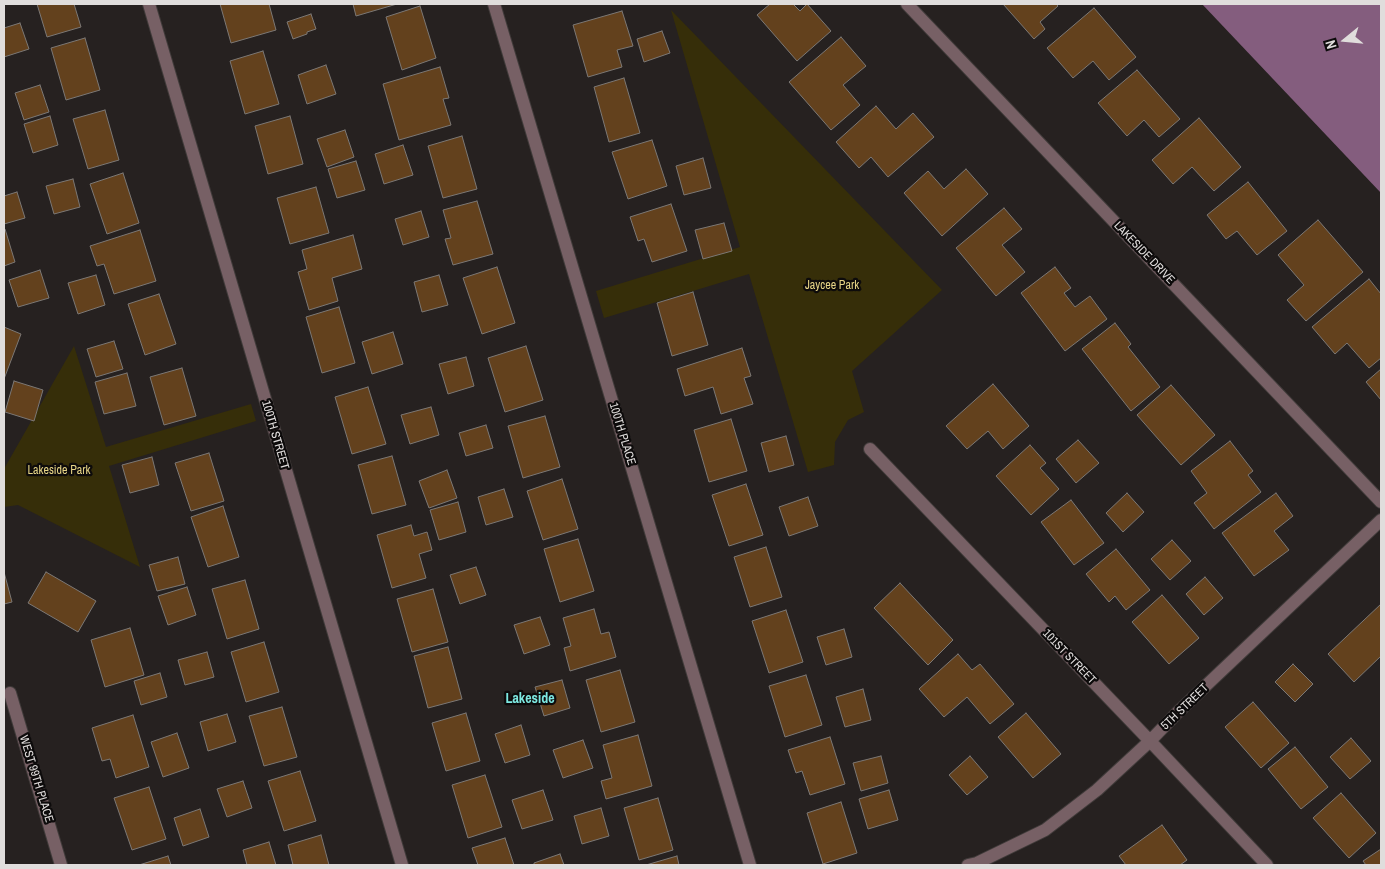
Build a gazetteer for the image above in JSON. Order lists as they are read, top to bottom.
{
  "streets": {
    "street": [
      "LAKESIDE DRIVE",
      "100TH PLACE",
      "100TH STREET",
      "101ST STREET",
      "5TH STREET",
      "WEST 99TH PLACE"
    ]
  },
  "crossings": [
    ["101ST STREET", "5TH STREET"]
  ],
  "districts": ["Lakeside"],
  "parks": ["Jaycee Park", "Lakeside Park"],
  "north": "left"
}
